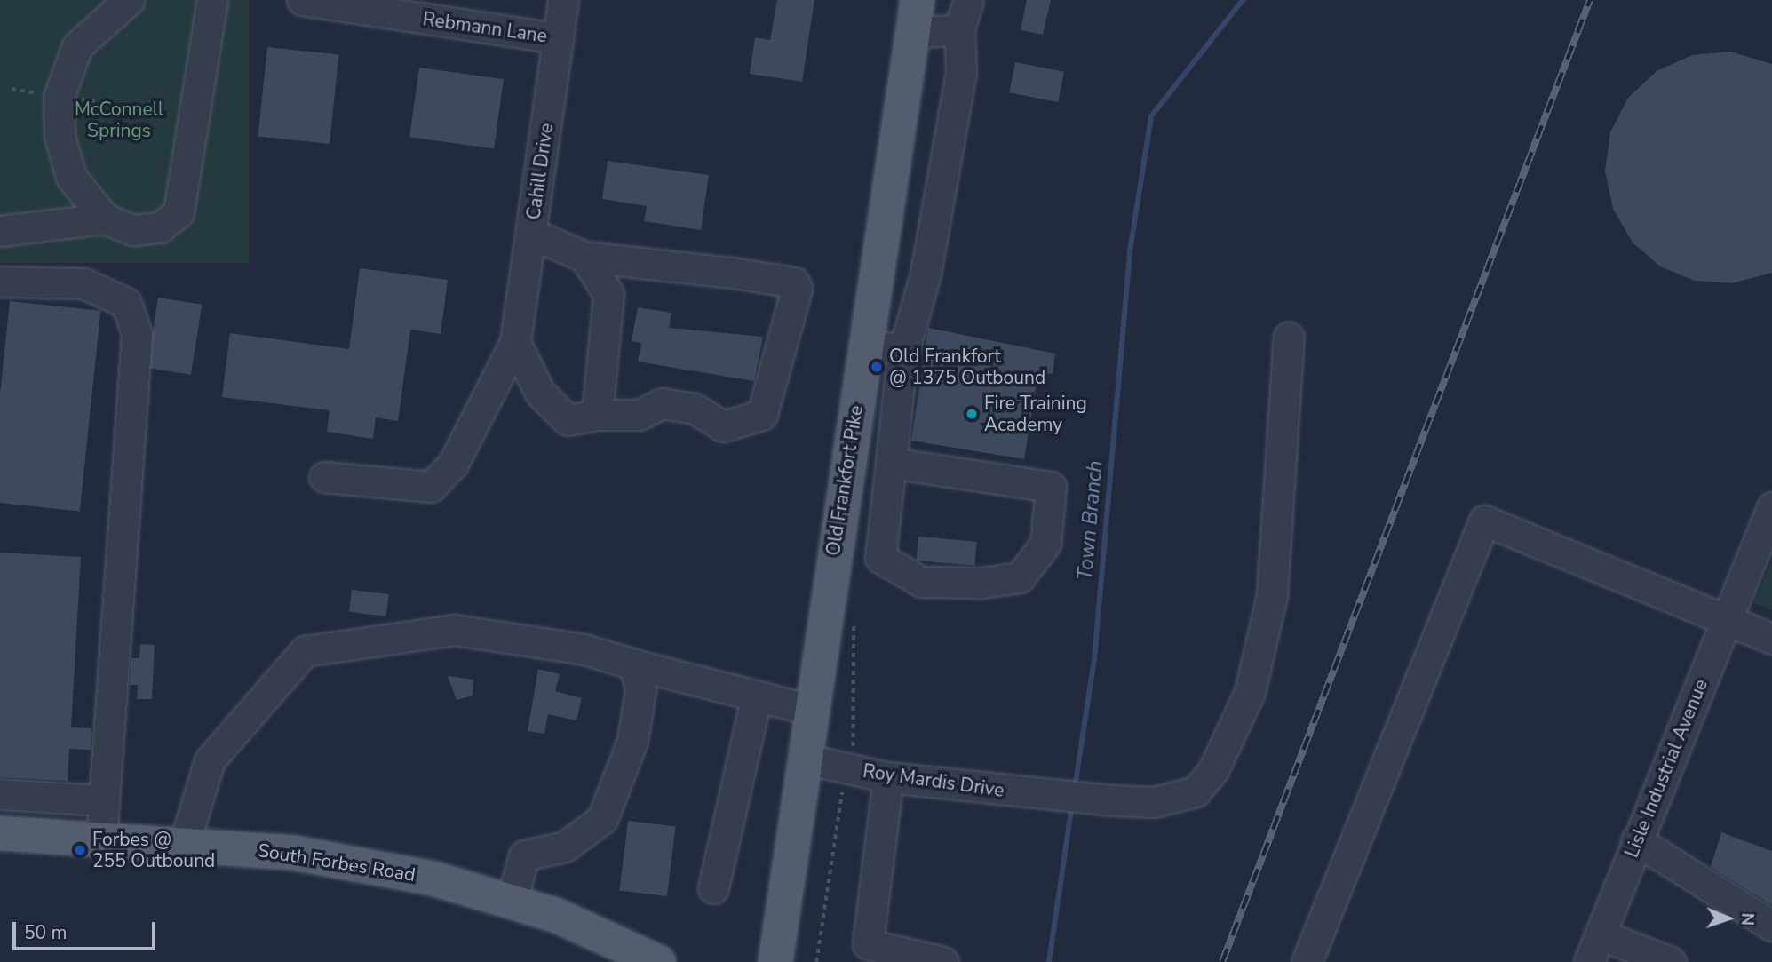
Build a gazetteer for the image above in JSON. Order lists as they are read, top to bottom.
{
  "streets": {
    "main road": ["Old Frankfort Pike", "South Forbes Road"],
    "street": [
      "Rebmann Lane",
      "Cahill Drive",
      "Lisle Industrial Avenue",
      "Roy Mardis Drive"
    ]
  },
  "crossings": [
    ["Rebmann Lane", "Cahill Drive"],
    ["Old Frankfort Pike", "Roy Mardis Drive"]
  ],
  "water": ["Town Branch"],
  "parks": ["McConnell Springs"],
  "places": ["Old Frankfort @ 1375 Outbound", "Fire Training Academy", "Forbes @ 255 Outbound"],
  "scale_bar": "50 m",
  "north": "right"
}
